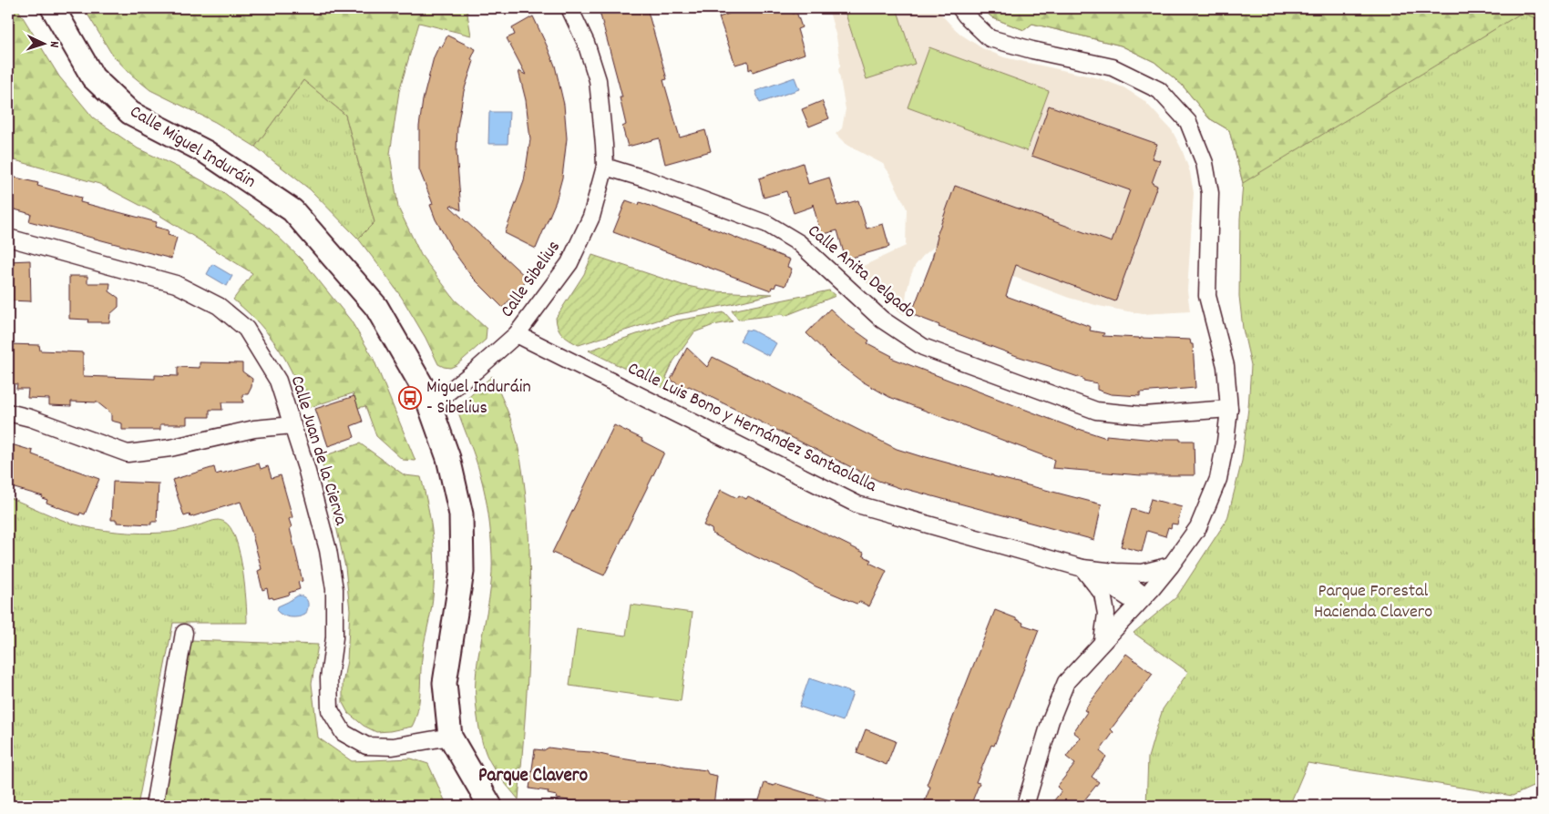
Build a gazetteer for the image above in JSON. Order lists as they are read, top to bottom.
{
  "streets": {
    "street": [
      "Calle Miguel Induráin",
      "Calle Anita Delgado",
      "Calle Sibelius",
      "Calle Luis Bono y Hernández Santaolalla",
      "Calle Juan de la Cierva"
    ]
  },
  "crossings": [
    ["Calle Miguel Induráin", "Calle Sibelius"],
    ["Calle Miguel Induráin", "Calle Juan de la Cierva"],
    ["Calle Anita Delgado", "Calle Sibelius"],
    ["Calle Sibelius", "Calle Luis Bono y Hernández Santaolalla"]
  ],
  "districts": ["Parque Clavero"],
  "parks": ["Parque Forestal Hacienda Clavero"],
  "places": {
    "bus stop": ["Miguel Induráin - Sibelius"]
  },
  "north": "right"
}
